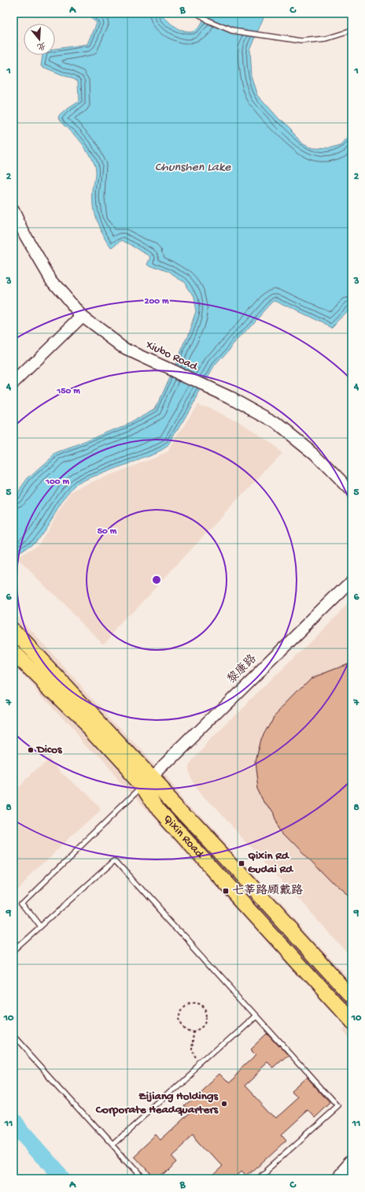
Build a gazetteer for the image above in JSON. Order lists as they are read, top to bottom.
{
  "streets": {
    "main road": ["Qixin Road"],
    "street": ["Xiubo Road", "黎康路"]
  },
  "crossings": [
    ["黎康路", "Qixin Road"]
  ],
  "water": ["Chunshen Lake"],
  "places": {
    "other": ["Dicos", "Zijiang Holdings Corporate Headquarters"],
    "transit": ["Qixin Rd Gudai Rd", "七莘路顾戴路"]
  },
  "north": "bottom",
  "grid": {
    "columns": ["A", "B", "C"],
    "rows": [
      "1",
      "2",
      "3",
      "4",
      "5",
      "6",
      "7",
      "8",
      "9",
      "10",
      "11"
    ]
  },
  "rings": [
    "200 m",
    "150 m",
    "100 m",
    "50 m"
  ]
}
